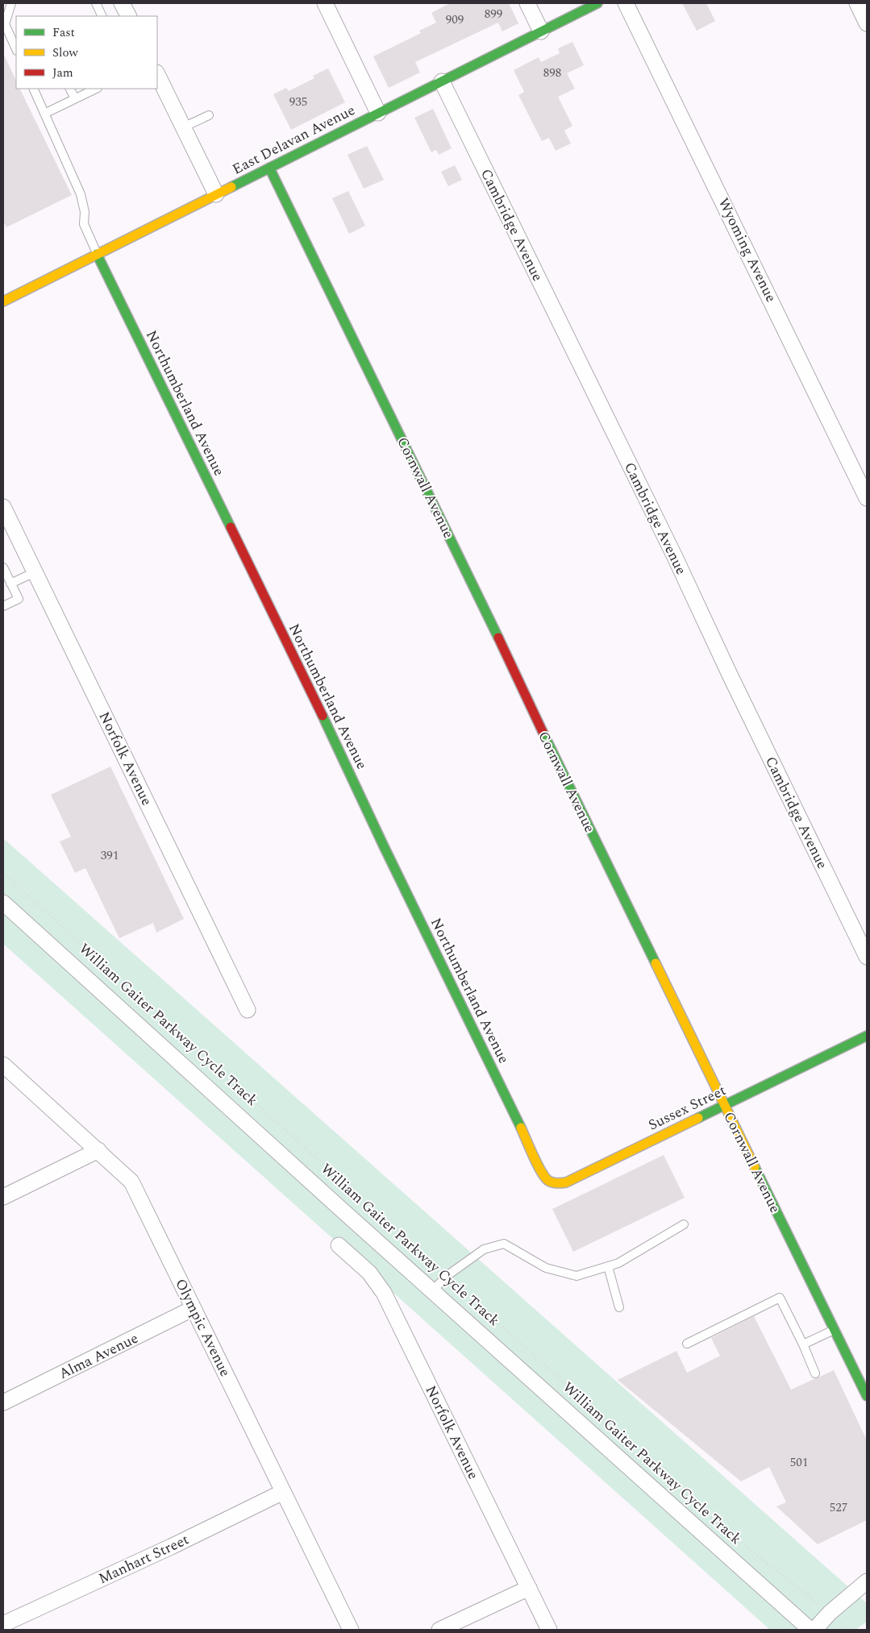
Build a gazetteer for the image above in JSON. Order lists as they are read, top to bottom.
{
  "streets": {
    "street": [
      "East Delavan Avenue",
      "Cambridge Avenue",
      "Wyoming Avenue",
      "Northumberland Avenue",
      "Cornwall Avenue",
      "Norfolk Avenue",
      "Sussex Street",
      "Olympic Avenue",
      "Alma Avenue",
      "Manhart Street"
    ],
    "path": ["William Gaiter Parkway Cycle Track"]
  },
  "crossings": [
    ["East Delavan Avenue", "Cambridge Avenue"],
    ["East Delavan Avenue", "Northumberland Avenue"],
    ["East Delavan Avenue", "Cornwall Avenue"],
    ["Northumberland Avenue", "Sussex Street"],
    ["Cornwall Avenue", "Sussex Street"],
    ["Olympic Avenue", "Alma Avenue"],
    ["Olympic Avenue", "Manhart Street"]
  ],
  "house_numbers": [
    "899",
    "909",
    "898",
    "935",
    "391",
    "501",
    "527"
  ],
  "legend": ["Fast", "Slow", "Jam"]
}
